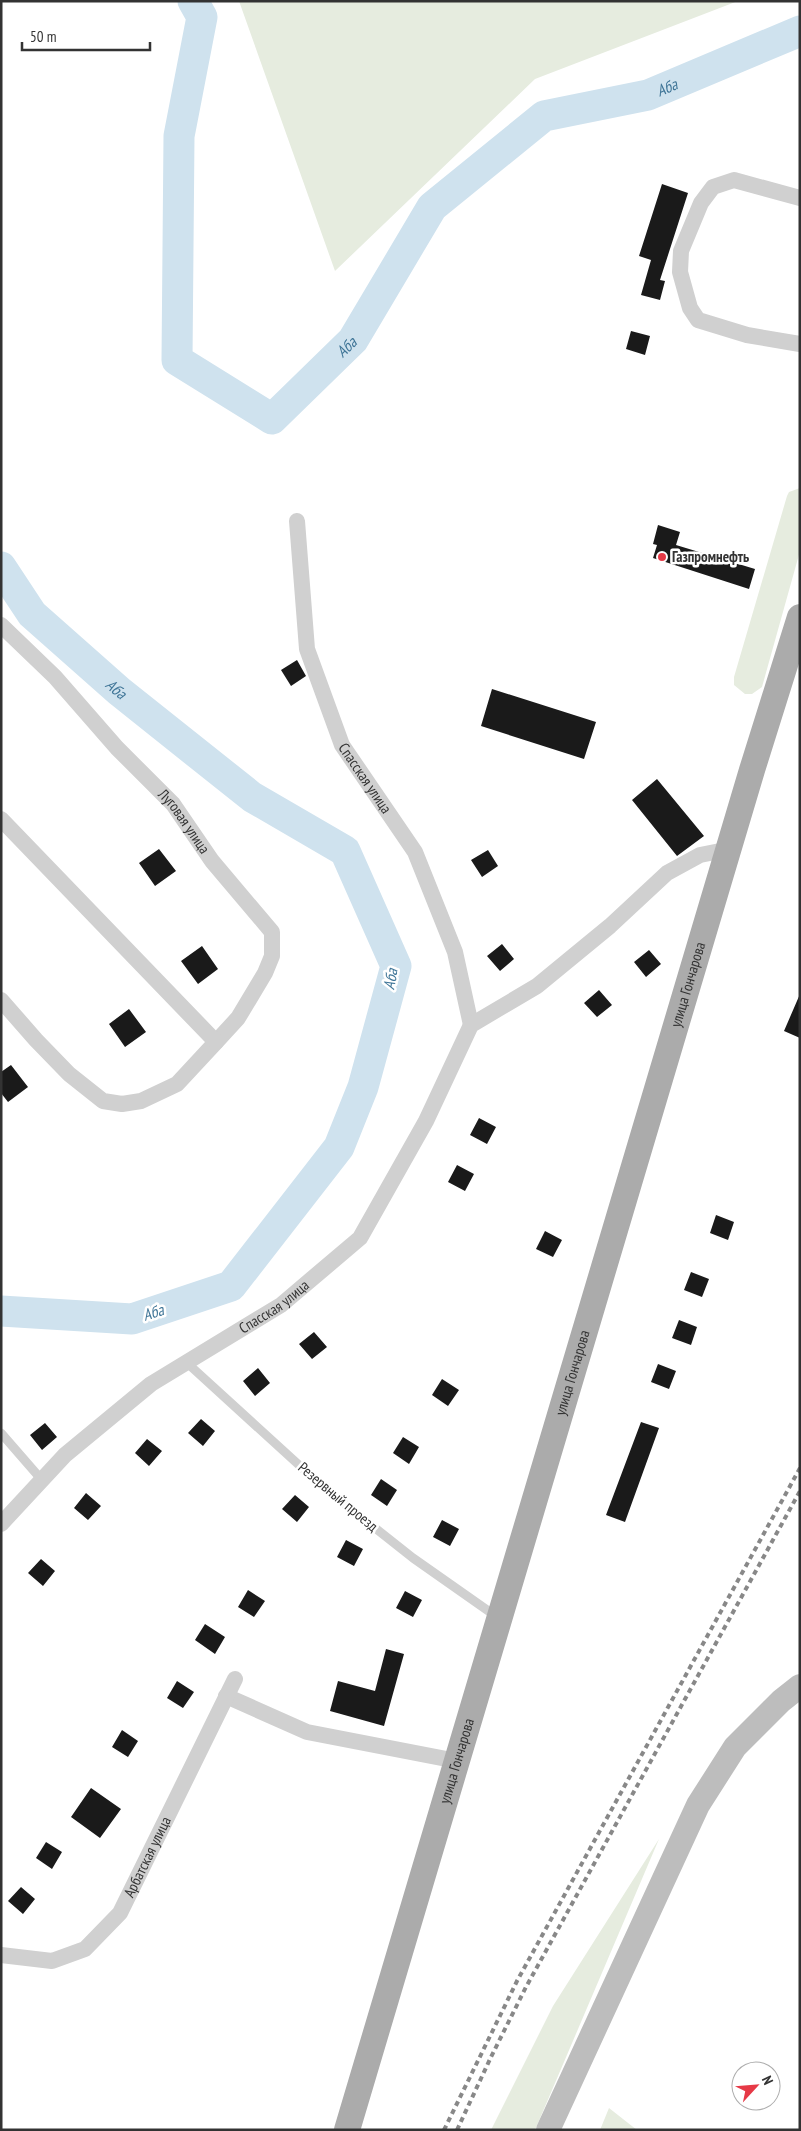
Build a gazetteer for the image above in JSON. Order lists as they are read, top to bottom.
{
  "streets": {
    "main road": ["улица Гончарова"],
    "street": ["Спасская улица", "Луговая улица", "Арбатская улица"],
    "lane": ["Резервный проезд"]
  },
  "crossings": [
    ["Спасская улица", "Резервный проезд"],
    ["улица Гончарова", "Резервный проезд"]
  ],
  "water": ["Аба"],
  "places": ["Газпромнефть"],
  "scale_bar": "50 m",
  "north": "top right"
}
